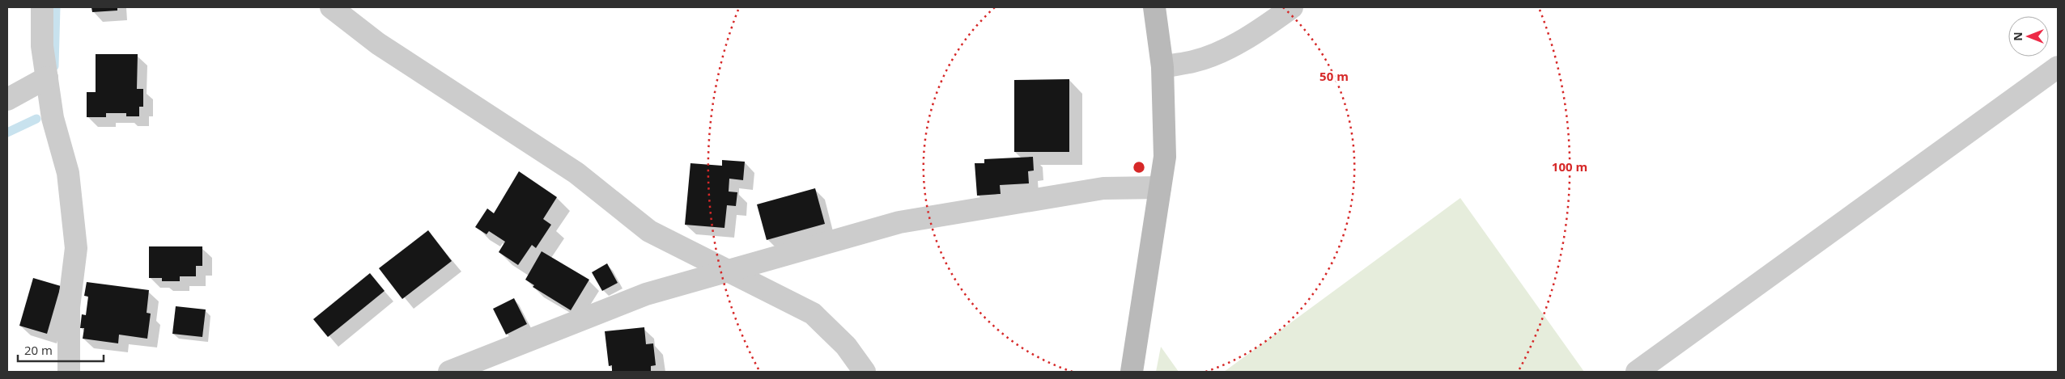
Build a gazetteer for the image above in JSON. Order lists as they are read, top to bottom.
{
  "scale_bar": "20 m",
  "north": "left",
  "rings": ["50 m", "100 m"]
}
